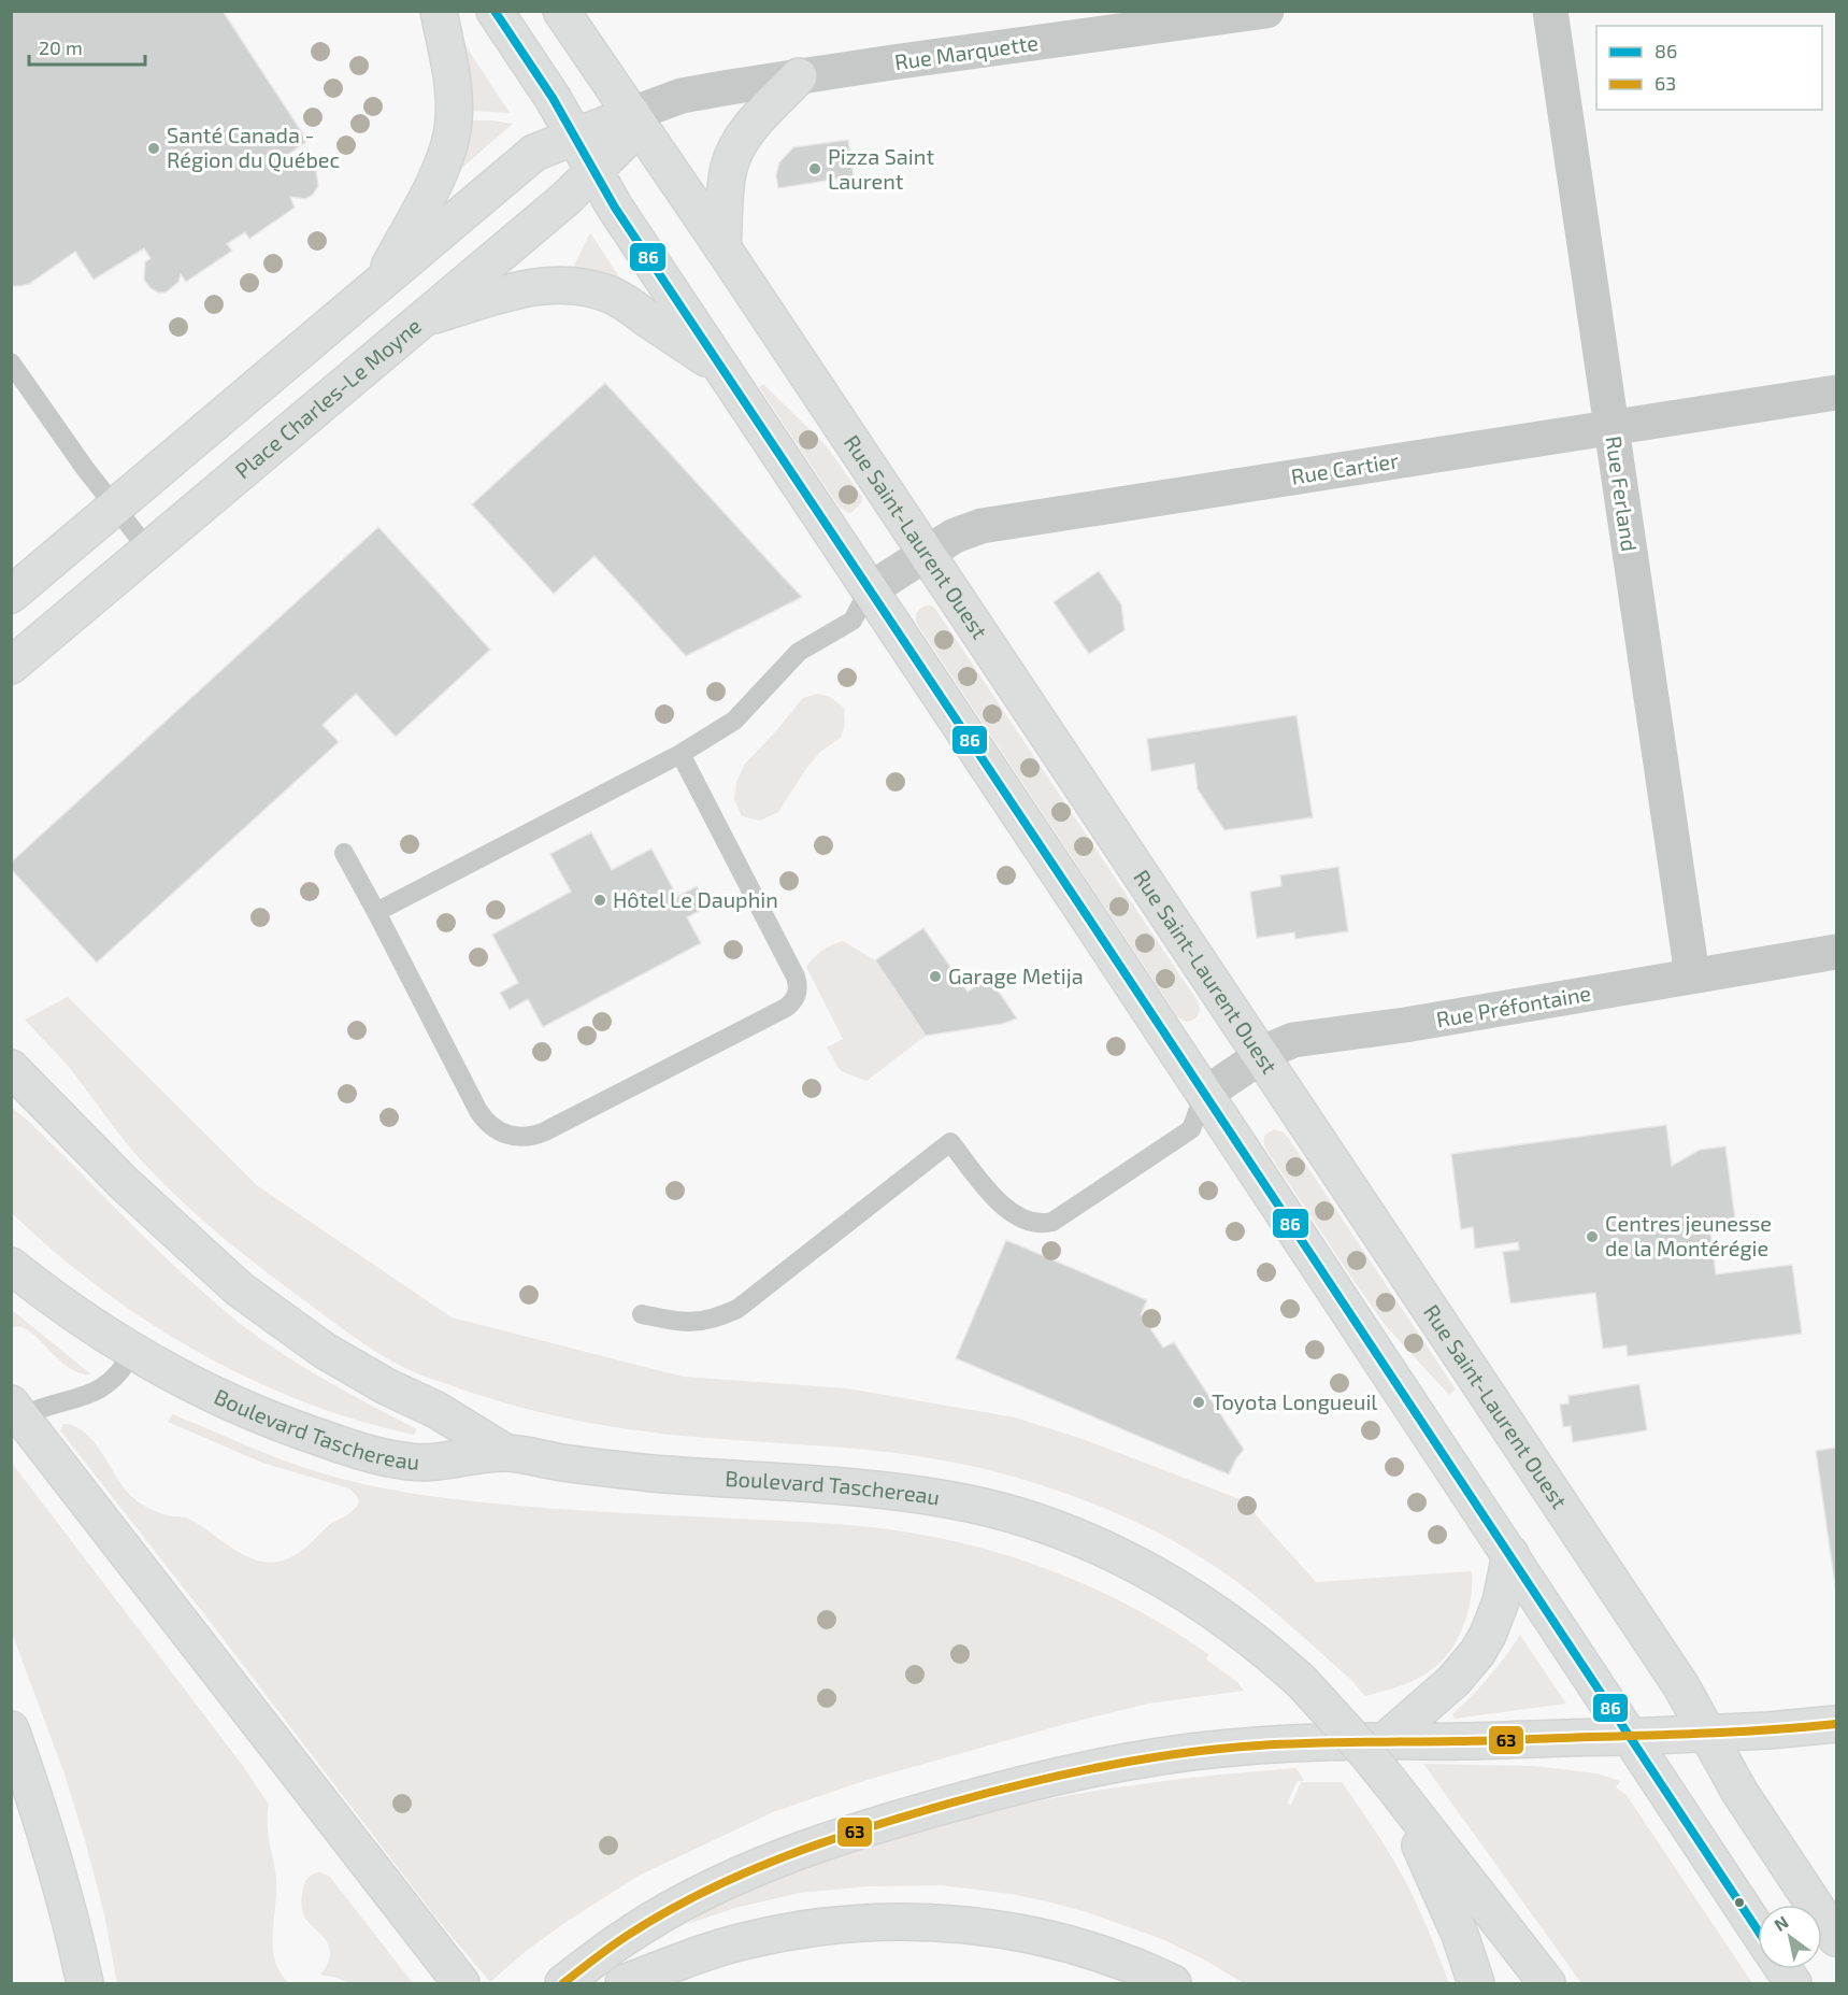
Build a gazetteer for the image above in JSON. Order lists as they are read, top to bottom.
{
  "streets": {
    "main road": ["Place Charles-Le Moyne", "Rue Saint-Laurent Ouest", "Boulevard Taschereau"],
    "street": [
      "Rue Marquette",
      "Rue Cartier",
      "Rue Ferland",
      "Rue Préfontaine"
    ]
  },
  "crossings": [
    ["Rue Marquette", "Place Charles-Le Moyne"],
    ["Rue Marquette", "Rue Saint-Laurent Ouest"],
    ["Place Charles-Le Moyne", "Rue Saint-Laurent Ouest"],
    ["Rue Cartier", "Rue Ferland"],
    ["Rue Cartier", "Rue Saint-Laurent Ouest"],
    ["Rue Ferland", "Rue Préfontaine"],
    ["Rue Saint-Laurent Ouest", "Rue Préfontaine"]
  ],
  "places": [
    "Santé Canada - Région du Québec",
    "Pizza Saint Laurent",
    "Hôtel Le Dauphin",
    "Garage Metija",
    "Centres jeunesse de la Montérégie",
    "Toyota Longueuil"
  ],
  "lines": ["transit line 86", "transit line 63"],
  "legend": ["86", "63"],
  "scale_bar": "20 m",
  "north": "top left"
}
